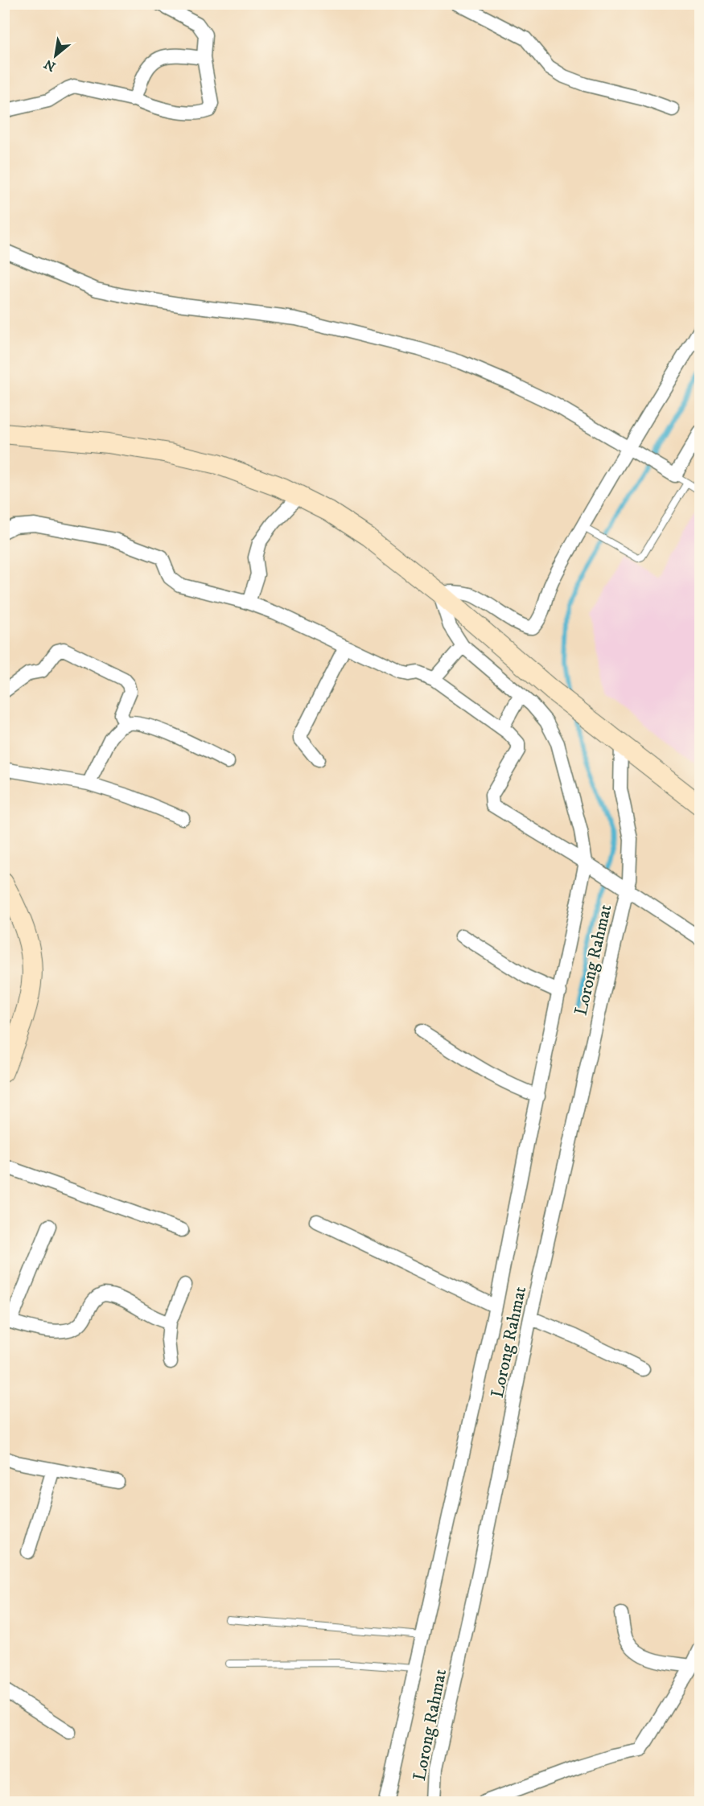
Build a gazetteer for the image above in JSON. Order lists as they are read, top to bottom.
{
  "streets": {
    "street": ["Lorong Rahmat"]
  },
  "north": "bottom left"
}
